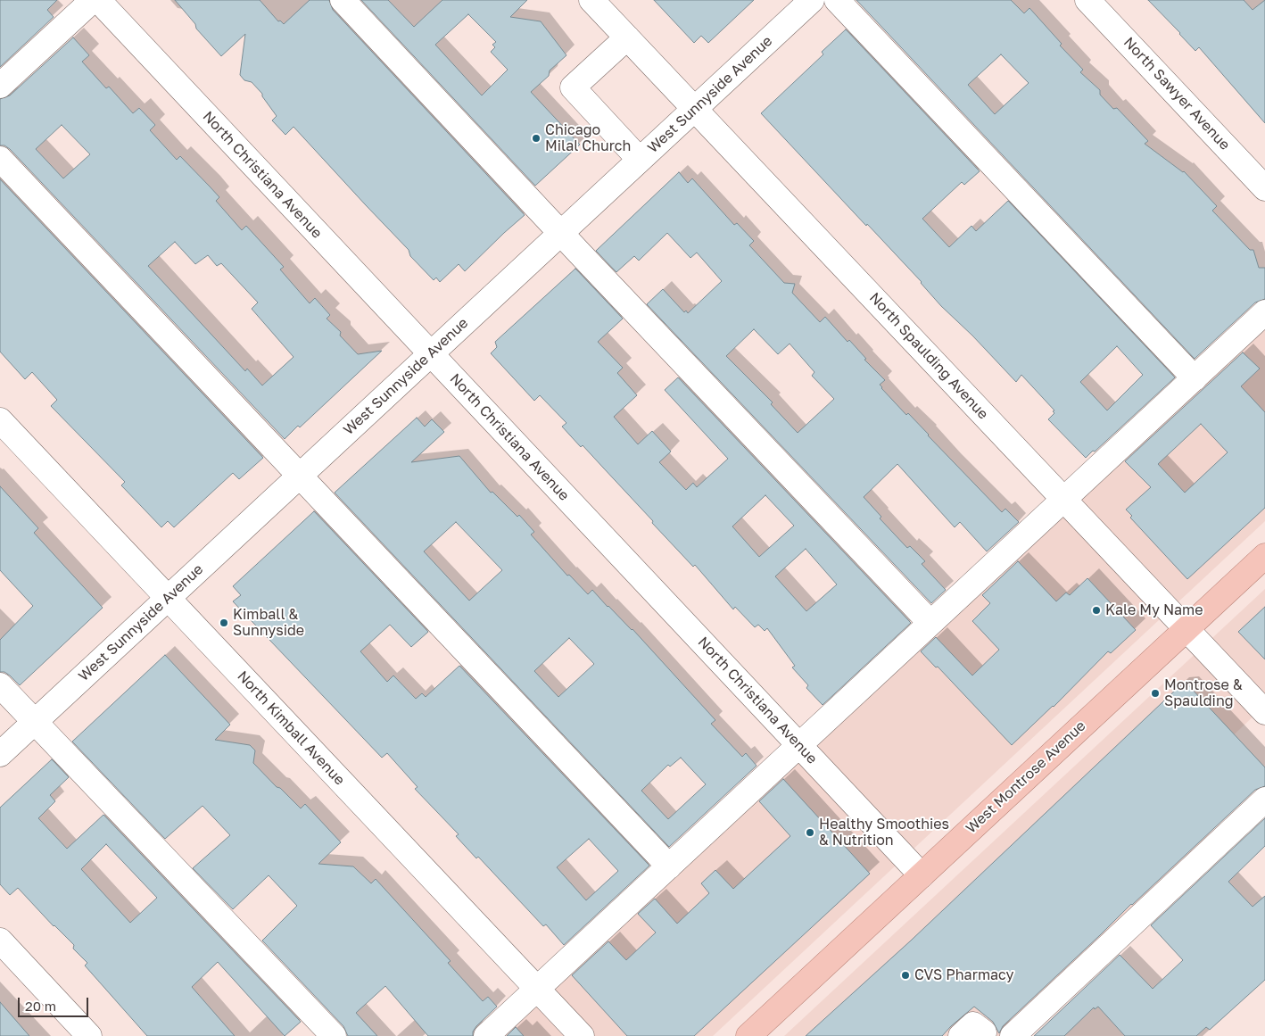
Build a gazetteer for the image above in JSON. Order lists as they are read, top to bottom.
{
  "streets": {
    "main road": ["West Montrose Avenue"],
    "street": [
      "North Sawyer Avenue",
      "West Sunnyside Avenue",
      "North Christiana Avenue",
      "North Spaulding Avenue",
      "North Kimball Avenue"
    ]
  },
  "crossings": [
    ["West Sunnyside Avenue", "North Christiana Avenue"],
    ["West Sunnyside Avenue", "North Spaulding Avenue"],
    ["West Sunnyside Avenue", "North Kimball Avenue"],
    ["North Christiana Avenue", "West Montrose Avenue"],
    ["North Spaulding Avenue", "West Montrose Avenue"]
  ],
  "places": [
    "Chicago Milal Church",
    "Kale My Name",
    "Kimball & Sunnyside",
    "Montrose & Spaulding",
    "Healthy Smoothies & Nutrition",
    "CVS Pharmacy"
  ],
  "scale_bar": "20 m"
}
